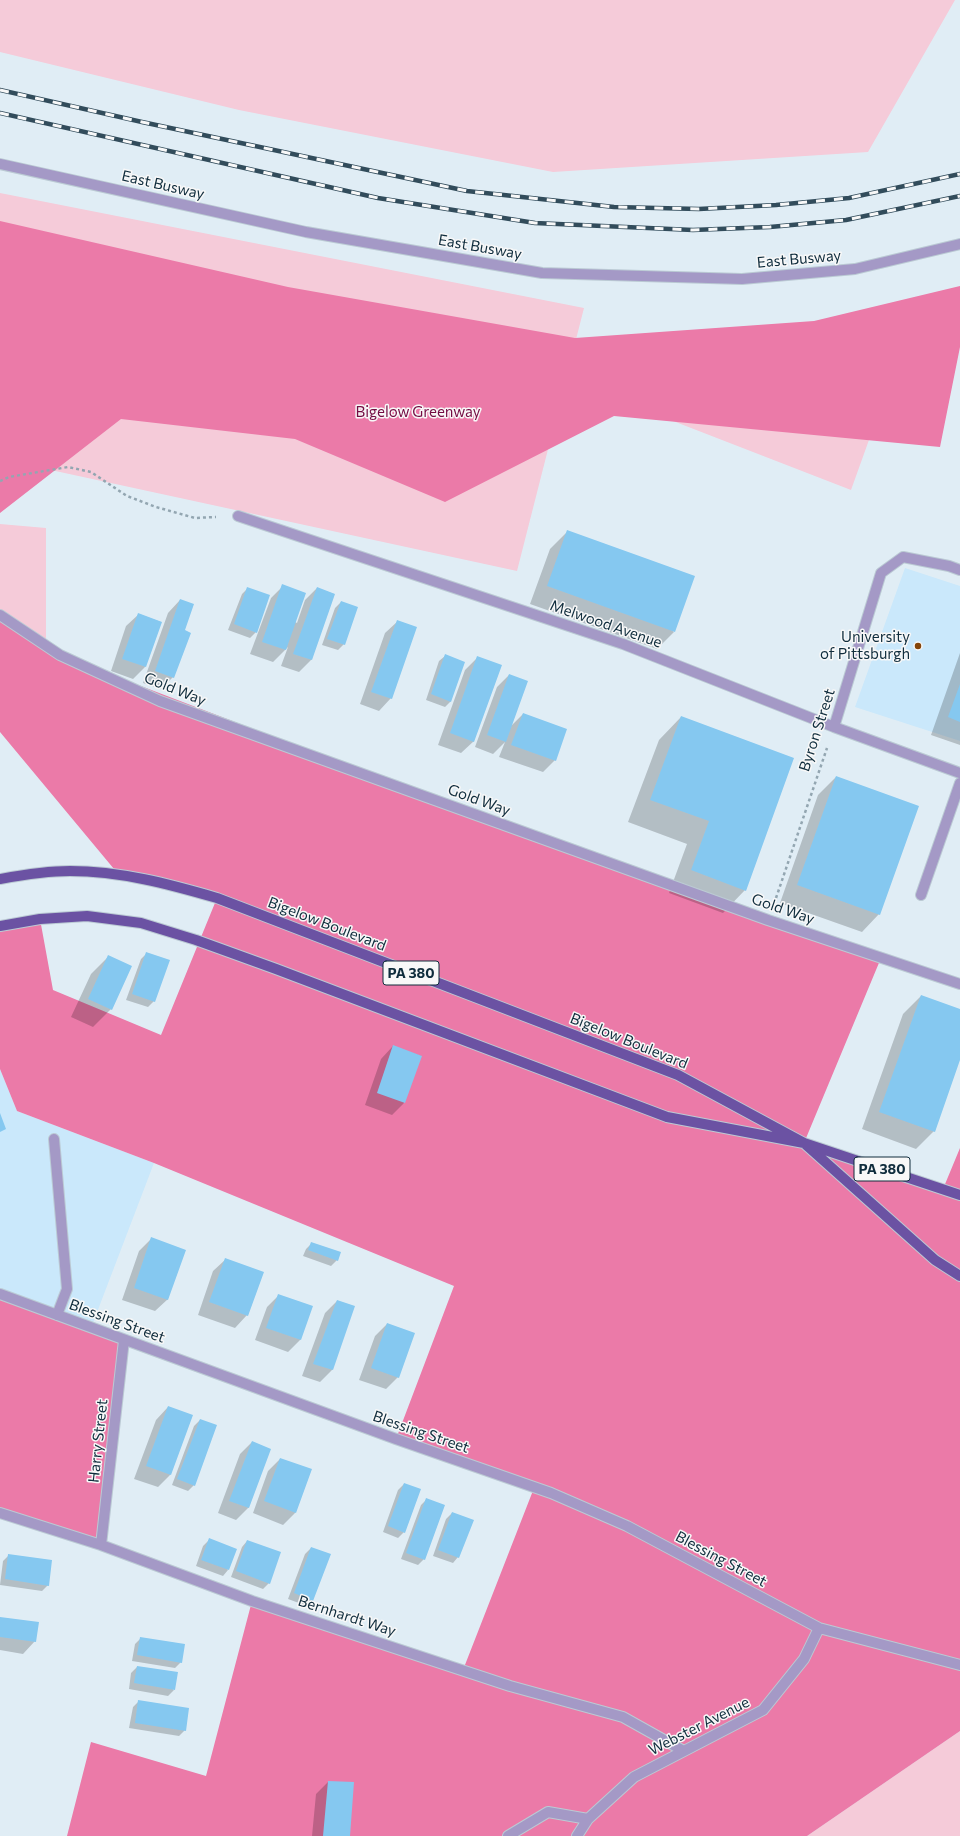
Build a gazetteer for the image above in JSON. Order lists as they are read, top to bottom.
{
  "streets": {
    "main road": ["Bigelow Boulevard", "PA 380"],
    "street": [
      "East Busway",
      "Melwood Avenue",
      "Gold Way",
      "Byron Street",
      "Blessing Street",
      "Harry Street",
      "Bernhardt Way",
      "Webster Avenue"
    ]
  },
  "crossings": [
    ["Melwood Avenue", "Byron Street"],
    ["Gold Way", "Byron Street"],
    ["Bigelow Boulevard", "PA 380"],
    ["Blessing Street", "Harry Street"],
    ["Blessing Street", "Webster Avenue"],
    ["Harry Street", "Bernhardt Way"],
    ["Bernhardt Way", "Webster Avenue"]
  ],
  "parks": ["Bigelow Greenway"],
  "places": ["University of Pittsburgh"]
}
